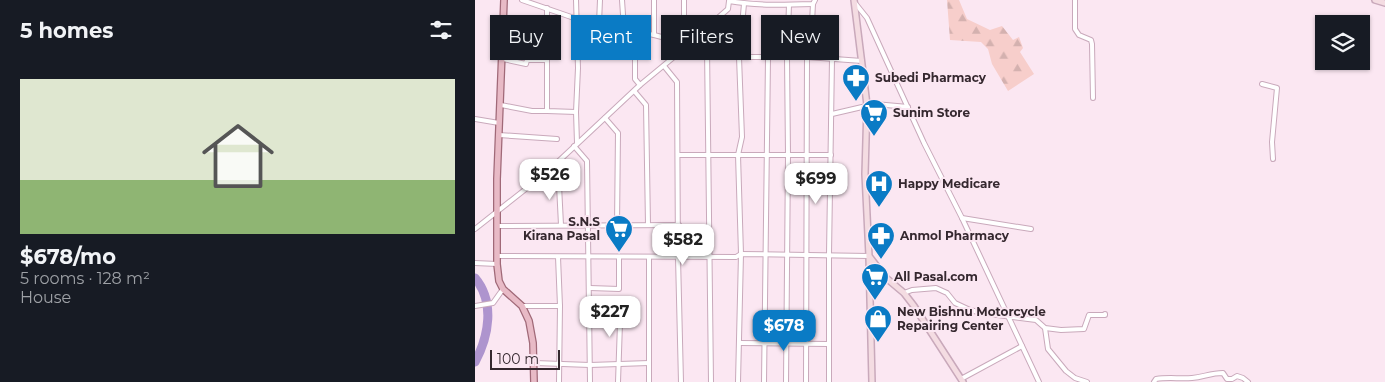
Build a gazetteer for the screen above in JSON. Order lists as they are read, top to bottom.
{
  "places": {
    "pharmacy": ["Subedi Pharmacy", "Anmol Pharmacy"],
    "supermarket": ["Sunim Store", "S.N.S Kirana Pasal", "All Pasal.com"],
    "hospital": ["Happy Medicare"],
    "shop": ["New Bishnu Motorcycle Repairing Center"]
  },
  "scale_bar": "100 m",
  "page": {
    "heading": "5 homes",
    "chip": [
      "Buy",
      "Rent",
      "Filters",
      "New"
    ],
    "list": [
      {
        "name": "$678/mo",
        "note": "5 rooms · 128 m² · House"
      }
    ],
    "price": [
      "$526",
      "$699",
      "$582",
      "$227",
      "$678"
    ],
    "scale": "100 m"
  }
}
